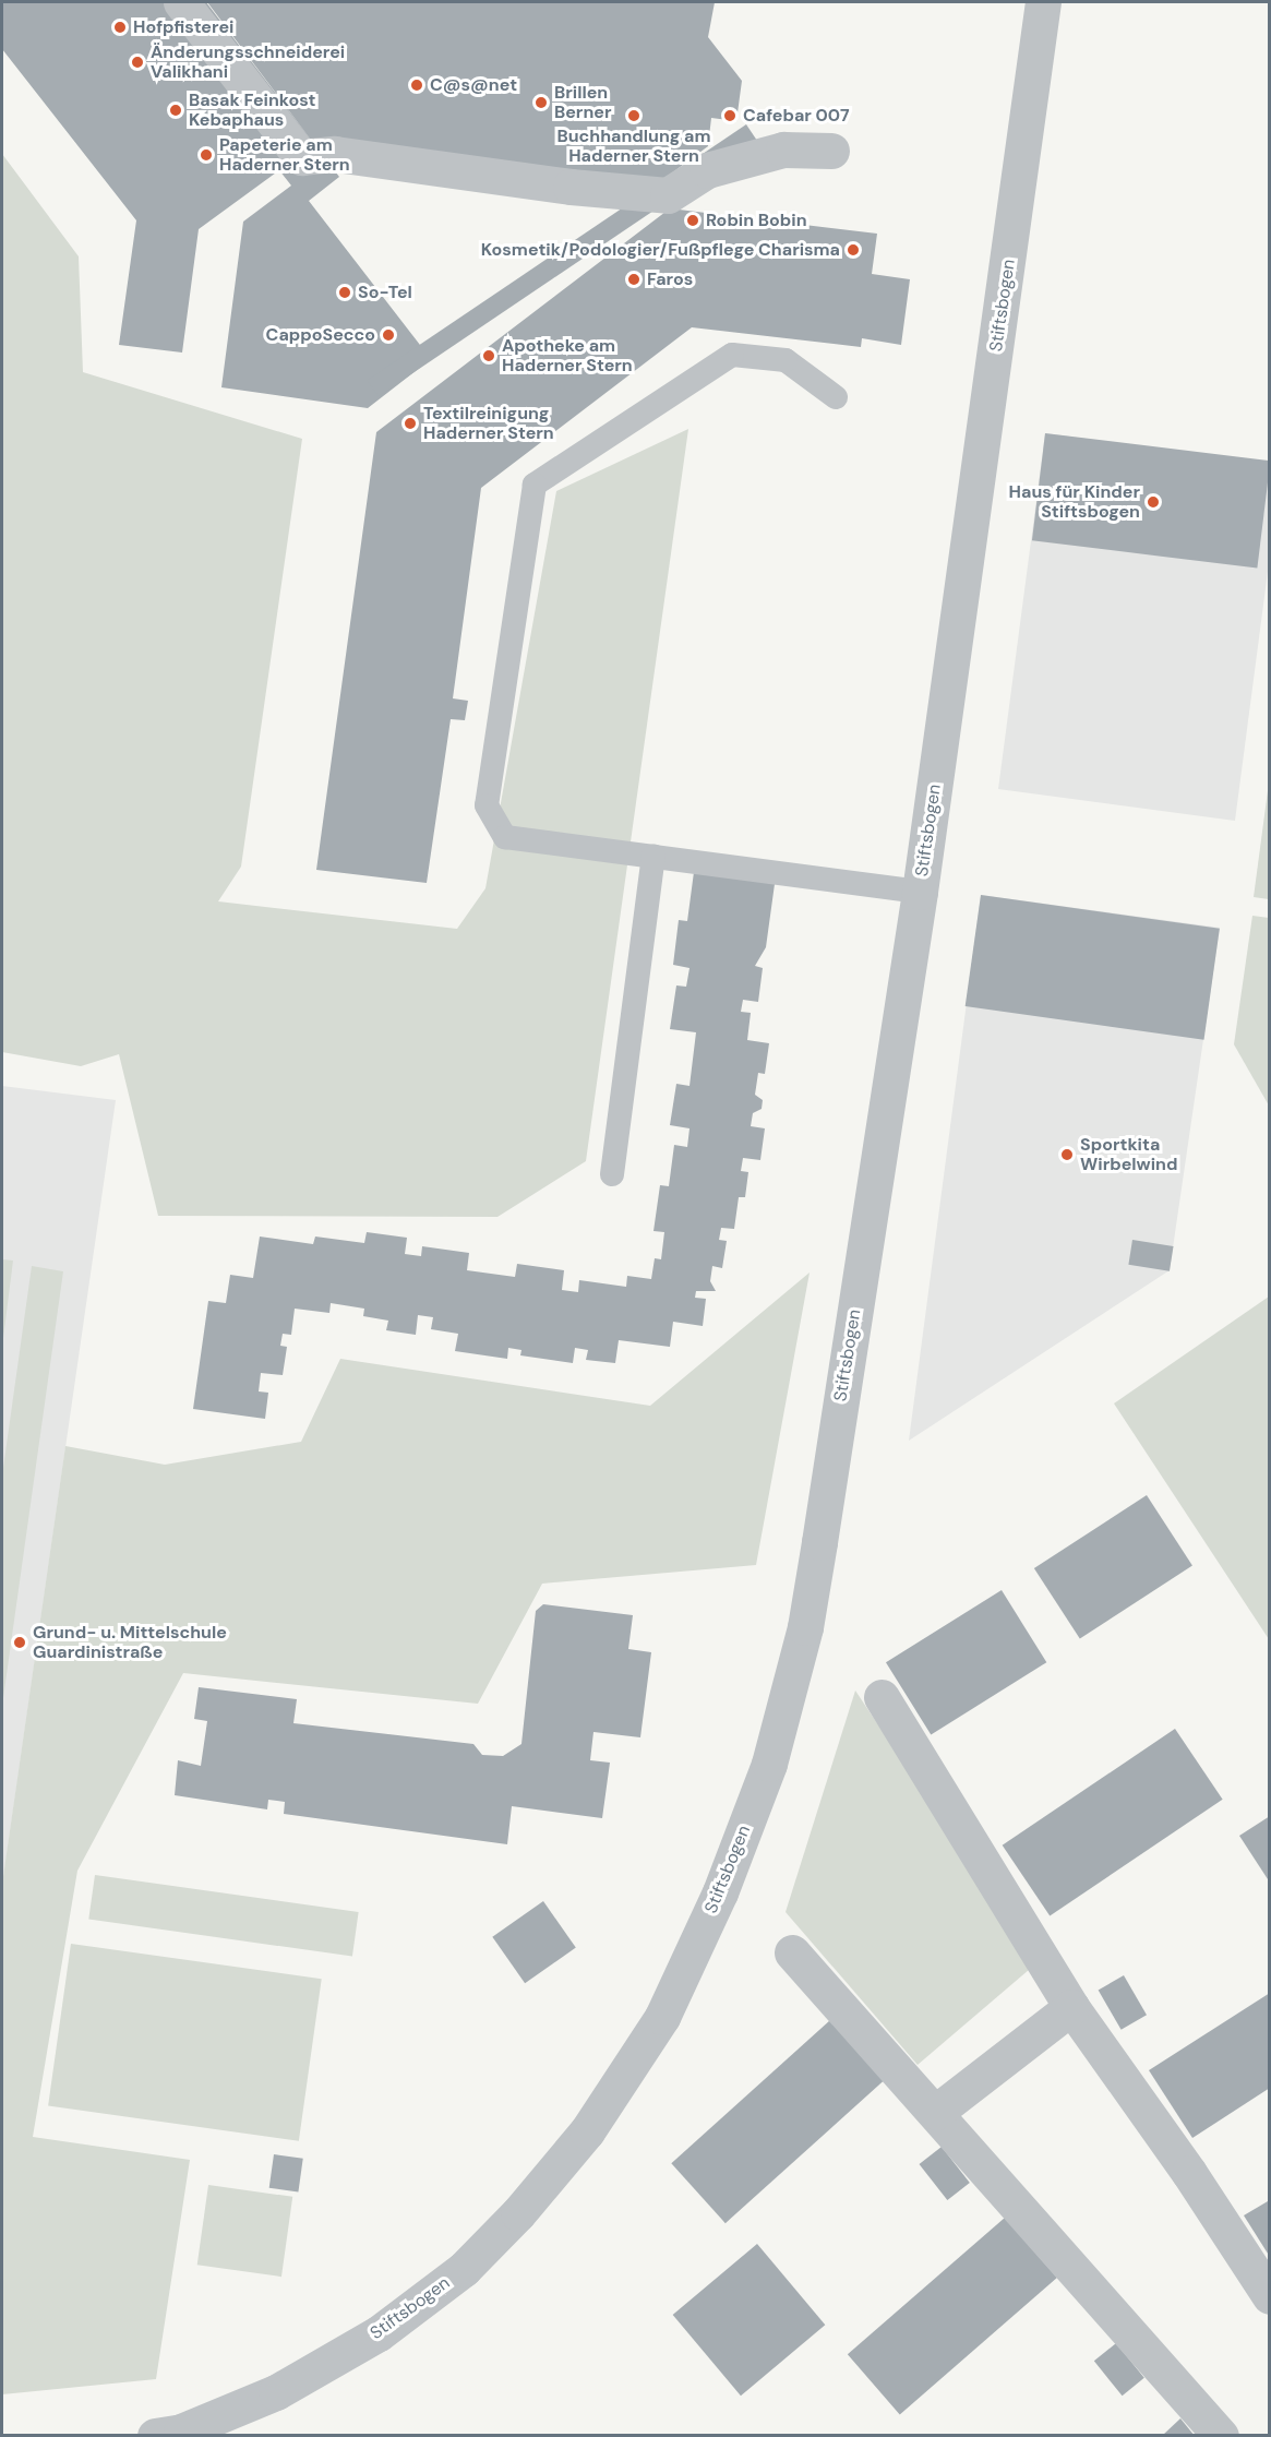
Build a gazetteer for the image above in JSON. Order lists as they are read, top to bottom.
{
  "streets": {
    "street": ["Stiftsbogen"]
  },
  "places": [
    "Hofpfisterei",
    "Änderungsschneiderei Valikhani",
    "C@s@net",
    "Brillen Berner",
    "Basak Feinkost Kebaphaus",
    "Buchhandlung am Haderner Stern",
    "Cafebar 007",
    "Papeterie am Haderner Stern",
    "Robin Bobin",
    "Kosmetik/Podologier/Fußpflege Charisma",
    "Faros",
    "So-Tel",
    "CappoSecco",
    "Apotheke am Haderner Stern",
    "Textilreinigung Haderner Stern",
    "Haus für Kinder Stiftsbogen",
    "Sportkita Wirbelwind",
    "Grund- u. Mittelschule Guardinistraße"
  ]
}
